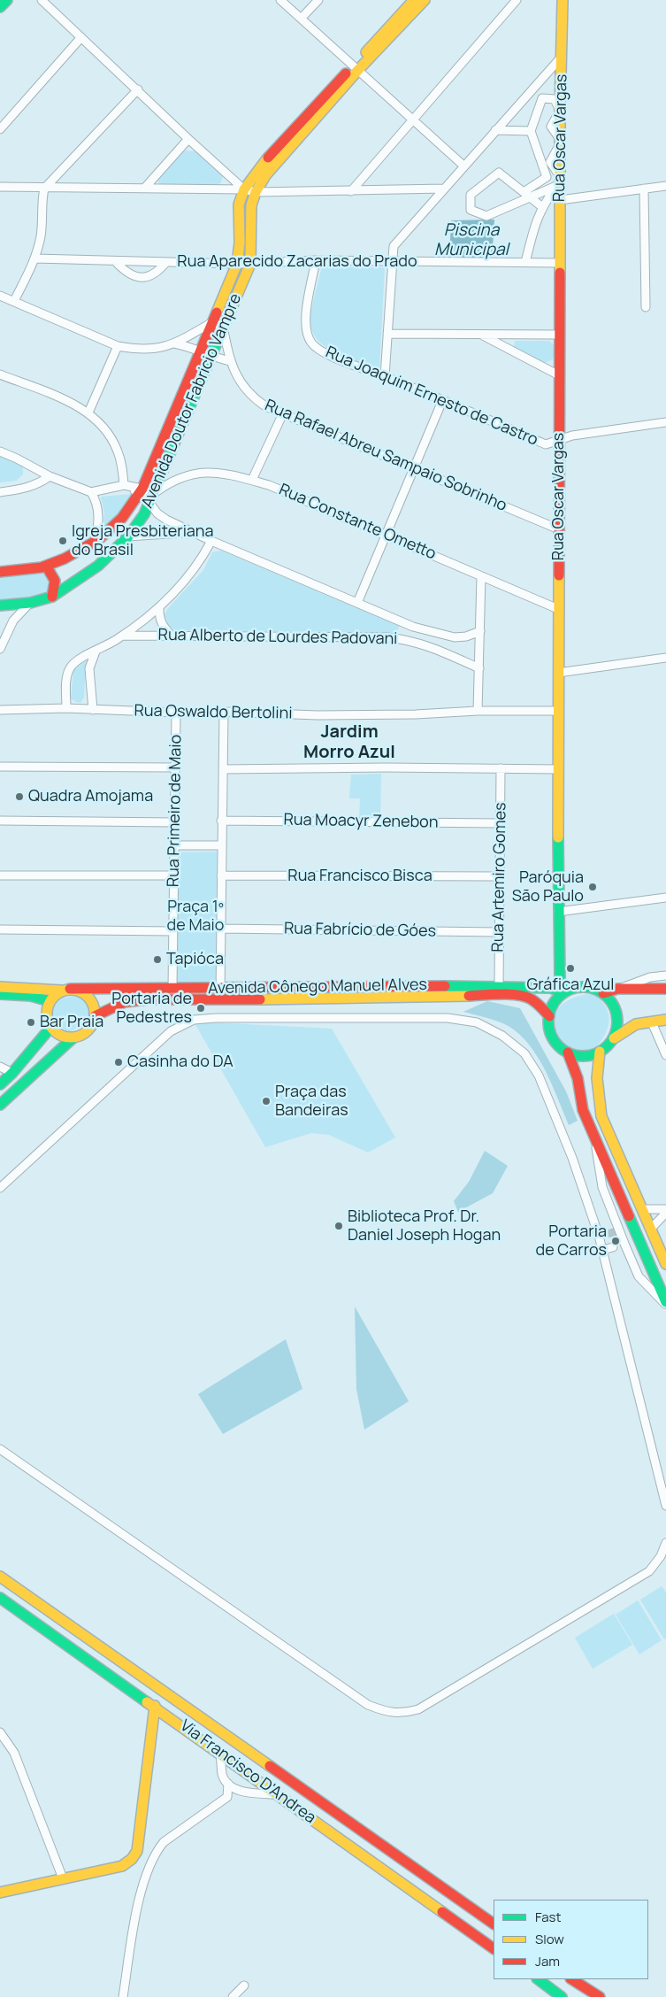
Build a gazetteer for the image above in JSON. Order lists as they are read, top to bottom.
{
  "streets": {
    "main road": [
      "Rua Oscar Vargas",
      "Avenida Doutor Fabricio Vampre",
      "Avenida Cônego Manuel Alves",
      "Via Francisco D'Andrea"
    ],
    "street": [
      "Rua Aparecido Zacarias do Prado",
      "Rua Joaquim Ernesto de Castro",
      "Rua Rafael Abreu Sampaio Sobrinho",
      "Rua Constante Ometto",
      "Rua Alberto de Lourdes Padovani",
      "Rua Oswaldo Bertolini",
      "Rua Primeiro de Maio",
      "Rua Moacyr Zenebon",
      "Rua Francisco Bisca",
      "Rua Artemiro Gomes",
      "Rua Fabrício de Góes"
    ]
  },
  "crossings": [
    ["Rua Oscar Vargas", "Rua Aparecido Zacarias do Prado"],
    ["Rua Oscar Vargas", "Rua Joaquim Ernesto de Castro"],
    ["Rua Oscar Vargas", "Rua Rafael Abreu Sampaio Sobrinho"],
    ["Rua Oscar Vargas", "Rua Constante Ometto"],
    ["Rua Oscar Vargas", "Rua Oswaldo Bertolini"],
    ["Rua Oscar Vargas", "Avenida Cônego Manuel Alves"],
    ["Rua Aparecido Zacarias do Prado", "Rua Joaquim Ernesto de Castro"],
    ["Rua Aparecido Zacarias do Prado", "Avenida Doutor Fabricio Vampre"],
    ["Avenida Doutor Fabricio Vampre", "Rua Rafael Abreu Sampaio Sobrinho"],
    ["Avenida Doutor Fabricio Vampre", "Rua Constante Ometto"],
    ["Rua Oswaldo Bertolini", "Rua Primeiro de Maio"],
    ["Rua Primeiro de Maio", "Avenida Cônego Manuel Alves"],
    ["Rua Moacyr Zenebon", "Rua Artemiro Gomes"],
    ["Rua Francisco Bisca", "Rua Artemiro Gomes"],
    ["Rua Artemiro Gomes", "Rua Fabrício de Góes"],
    ["Rua Artemiro Gomes", "Avenida Cônego Manuel Alves"]
  ],
  "districts": ["Jardim Morro Azul"],
  "water": ["Piscina Municipal"],
  "parks": ["Praça 1º de Maio"],
  "places": [
    "Igreja Presbiteriana do Brasil",
    "Quadra Amojama",
    "Paróquia São Paulo",
    "Tapióca",
    "Gráfica Azul",
    "Portaria de Pedestres",
    "Bar Praia",
    "Casinha do DA",
    "Praça das Bandeiras",
    "Biblioteca Prof. Dr. Daniel Joseph Hogan",
    "Portaria de Carros"
  ],
  "legend": ["Fast", "Slow", "Jam"]
}
